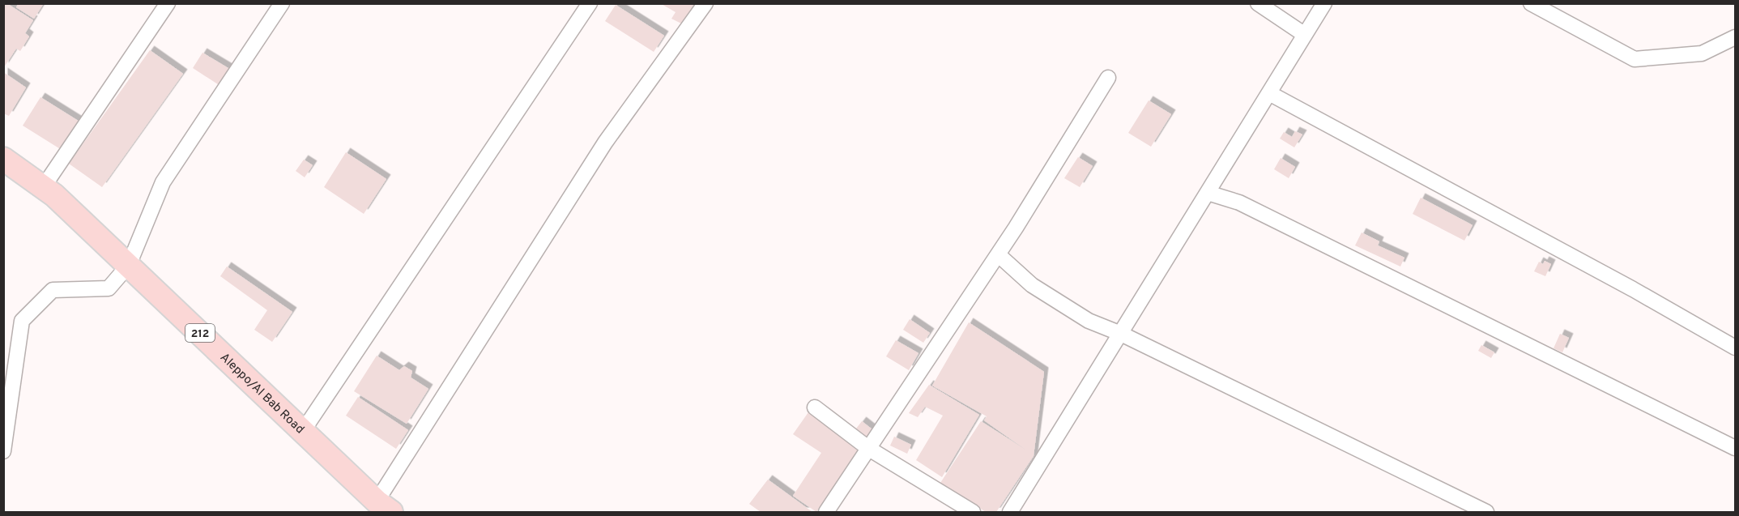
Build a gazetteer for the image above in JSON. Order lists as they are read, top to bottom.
{
  "streets": {
    "main road": ["212", "Aleppo/Al Bab Road"]
  }
}
